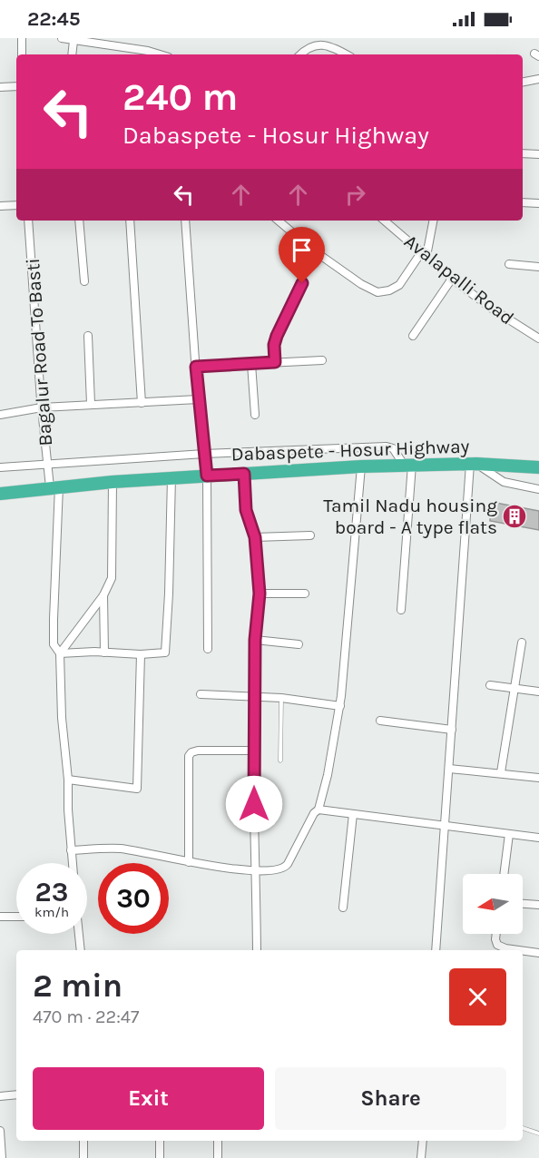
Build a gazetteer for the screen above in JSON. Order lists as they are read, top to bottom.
{
  "streets": {
    "highway": ["Dabaspete - Hosur Highway"],
    "street": ["Avalapalli Road", "Bagalur Road To Basti"]
  },
  "crossings": [
    ["Bagalur Road To Basti", "Dabaspete - Hosur Highway"]
  ],
  "places": {
    "building": ["Tamil Nadu housing board - A type flats"]
  },
  "north": "left",
  "page": {
    "status": "22:45",
    "turn": ["240 m", "Dabaspete - Hosur Highway"],
    "speed": "23 km/h",
    "limit": "30",
    "heading": ["2 min", "470 m · 22:47"],
    "buttons": ["Exit", "Share"]
  }
}
